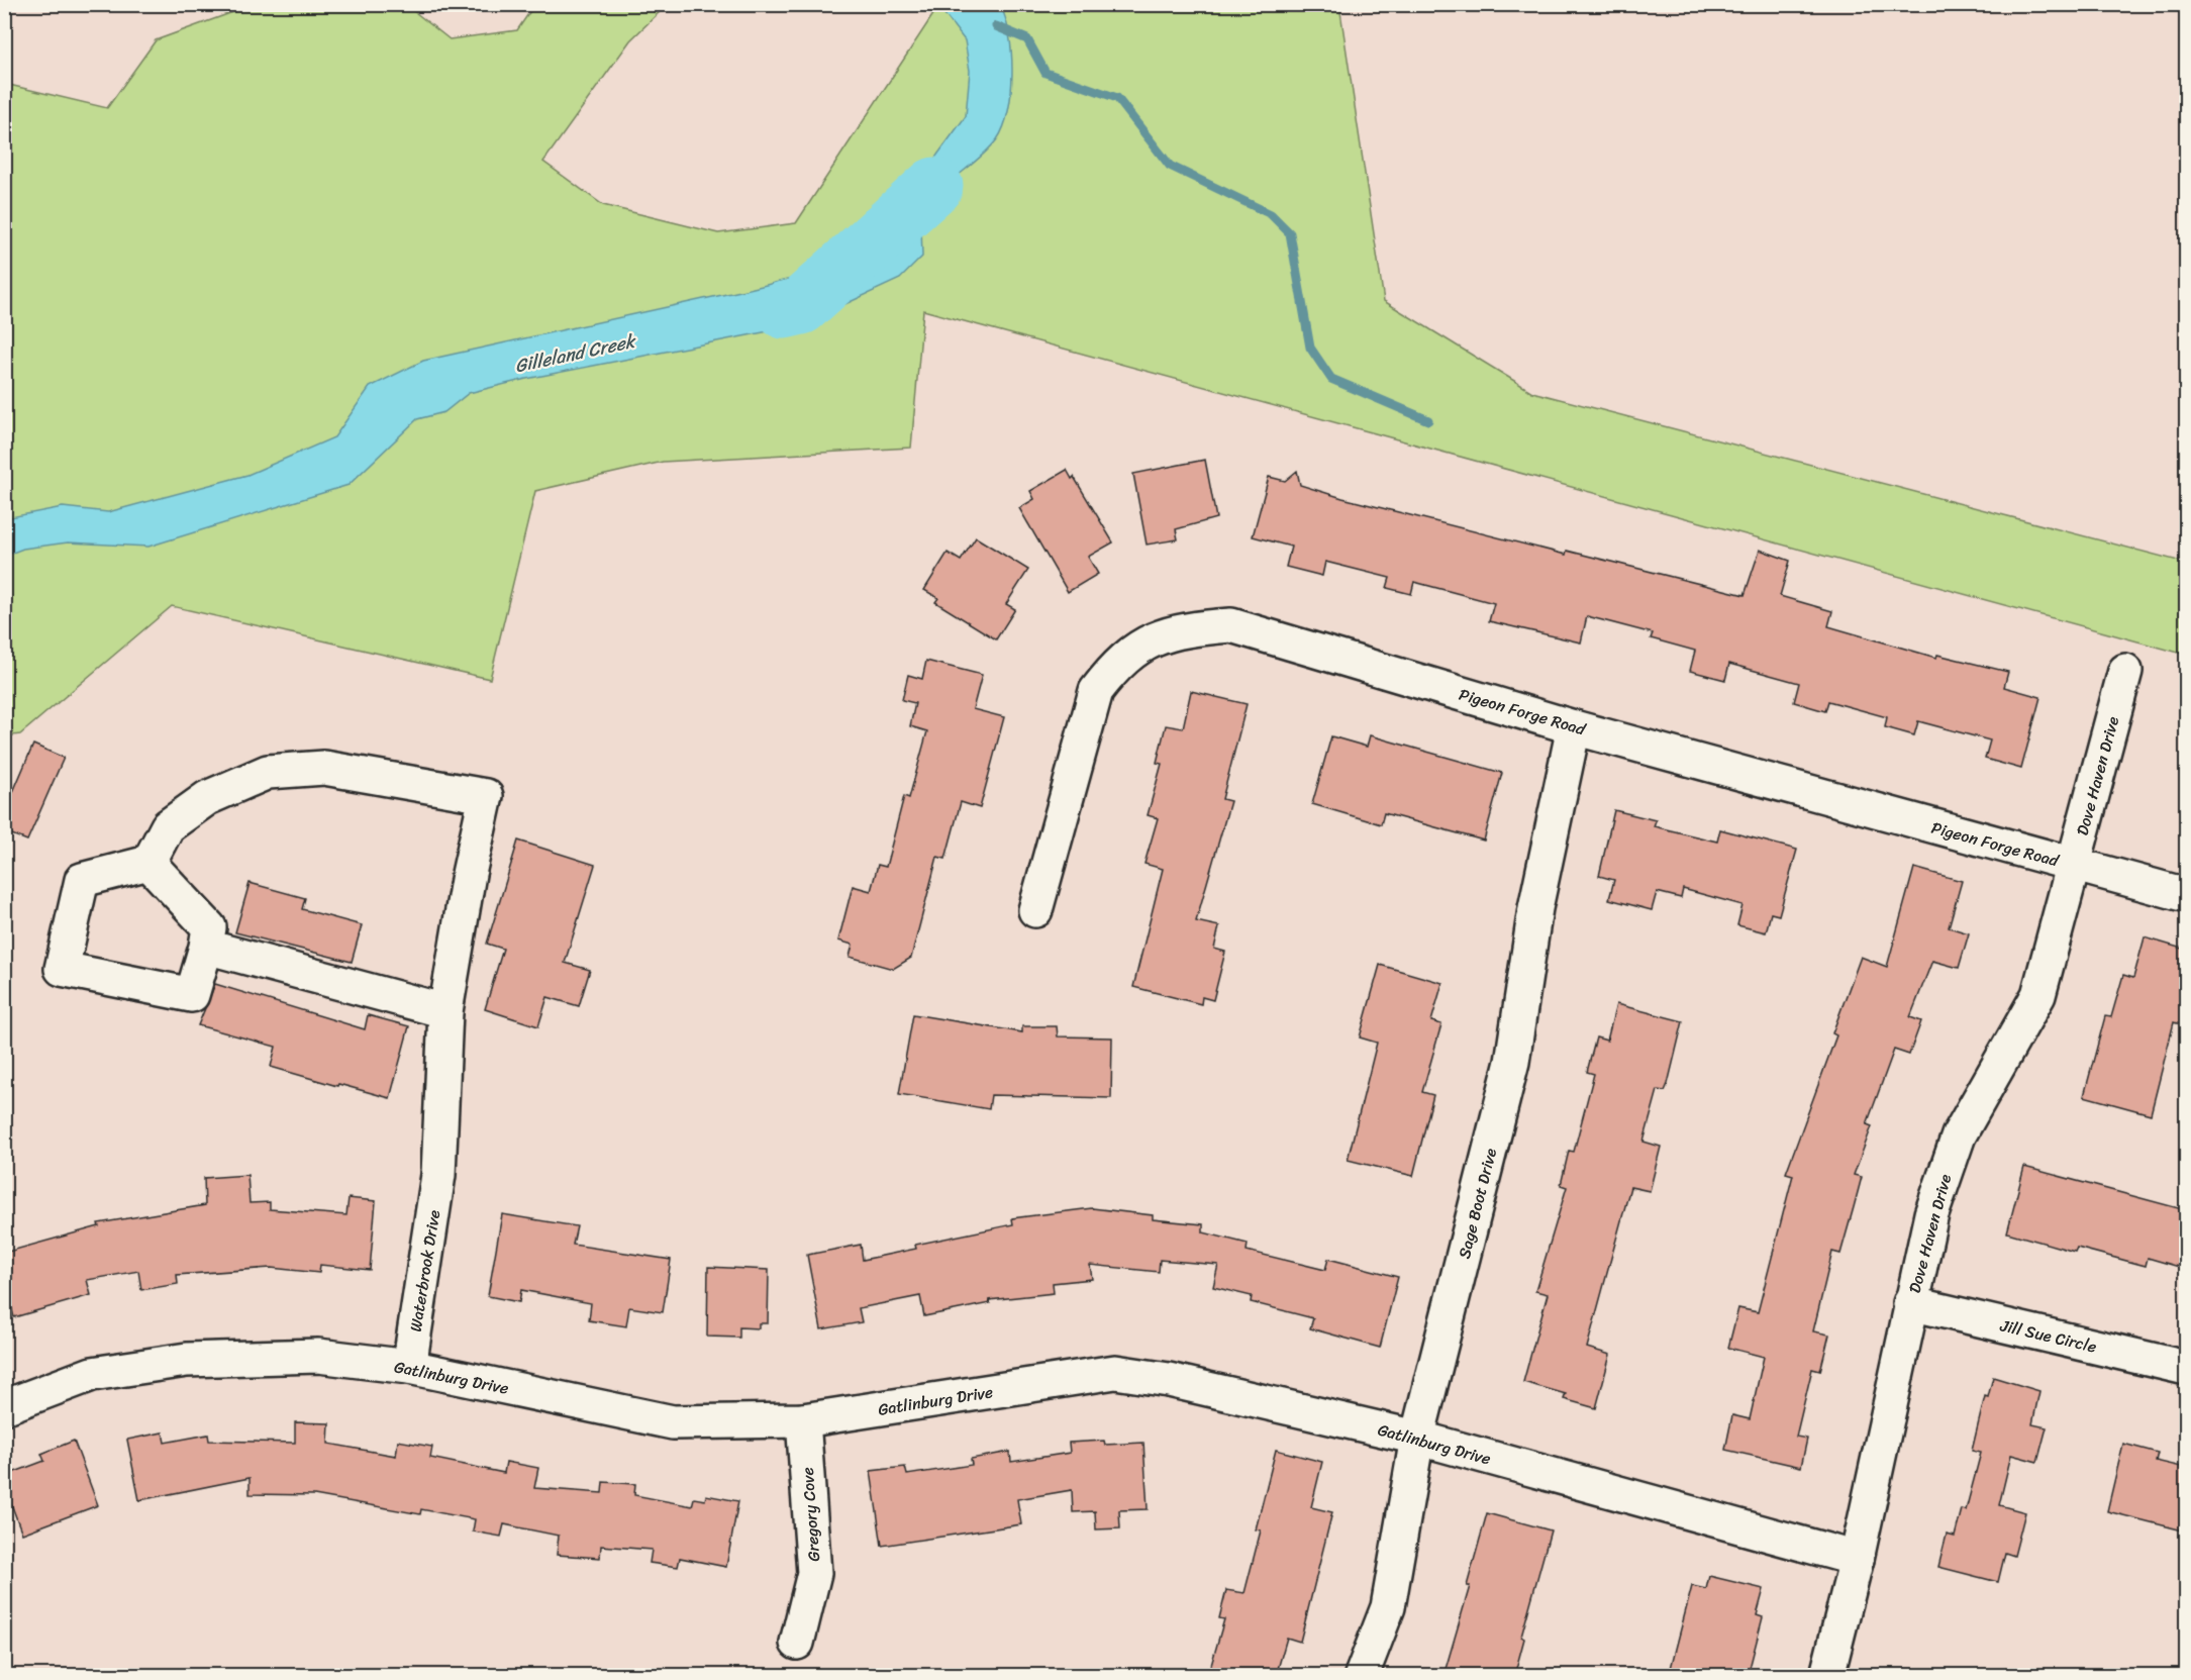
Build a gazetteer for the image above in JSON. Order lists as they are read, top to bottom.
{
  "streets": {
    "street": [
      "Pigeon Forge Road",
      "Dove Haven Drive",
      "Sage Boot Drive",
      "Waterbrook Drive",
      "Jill Sue Circle",
      "Gatlinburg Drive",
      "Gregory Cove"
    ]
  },
  "crossings": [
    ["Pigeon Forge Road", "Dove Haven Drive"],
    ["Pigeon Forge Road", "Sage Boot Drive"],
    ["Dove Haven Drive", "Jill Sue Circle"],
    ["Dove Haven Drive", "Gatlinburg Drive"],
    ["Sage Boot Drive", "Gatlinburg Drive"],
    ["Waterbrook Drive", "Gatlinburg Drive"],
    ["Gatlinburg Drive", "Gregory Cove"]
  ],
  "water": ["Gilleland Creek"]
}
